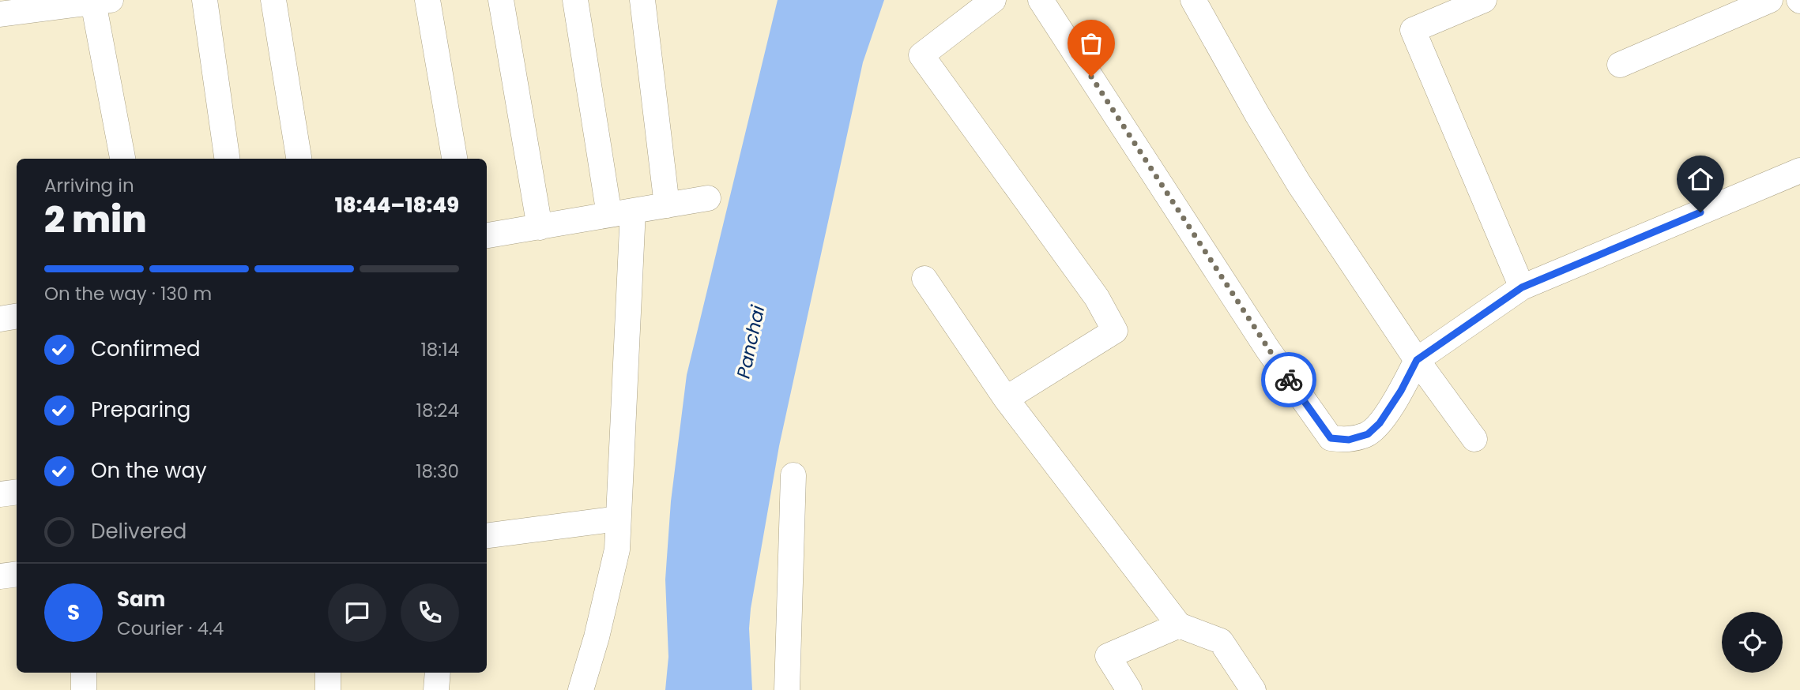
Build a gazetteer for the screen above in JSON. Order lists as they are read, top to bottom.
{
  "water": ["Panchai"],
  "page": {
    "heading": ["2 min", "Arriving in", "18:44–18:49"],
    "panel": ["Sam", "Courier · 4.4"],
    "bar": "On the way · 130 m",
    "list": [
      ["Confirmed", "18:14"],
      ["Preparing", "18:24"],
      ["On the way", "18:30"],
      "Delivered"
    ],
    "round": "S"
  }
}
